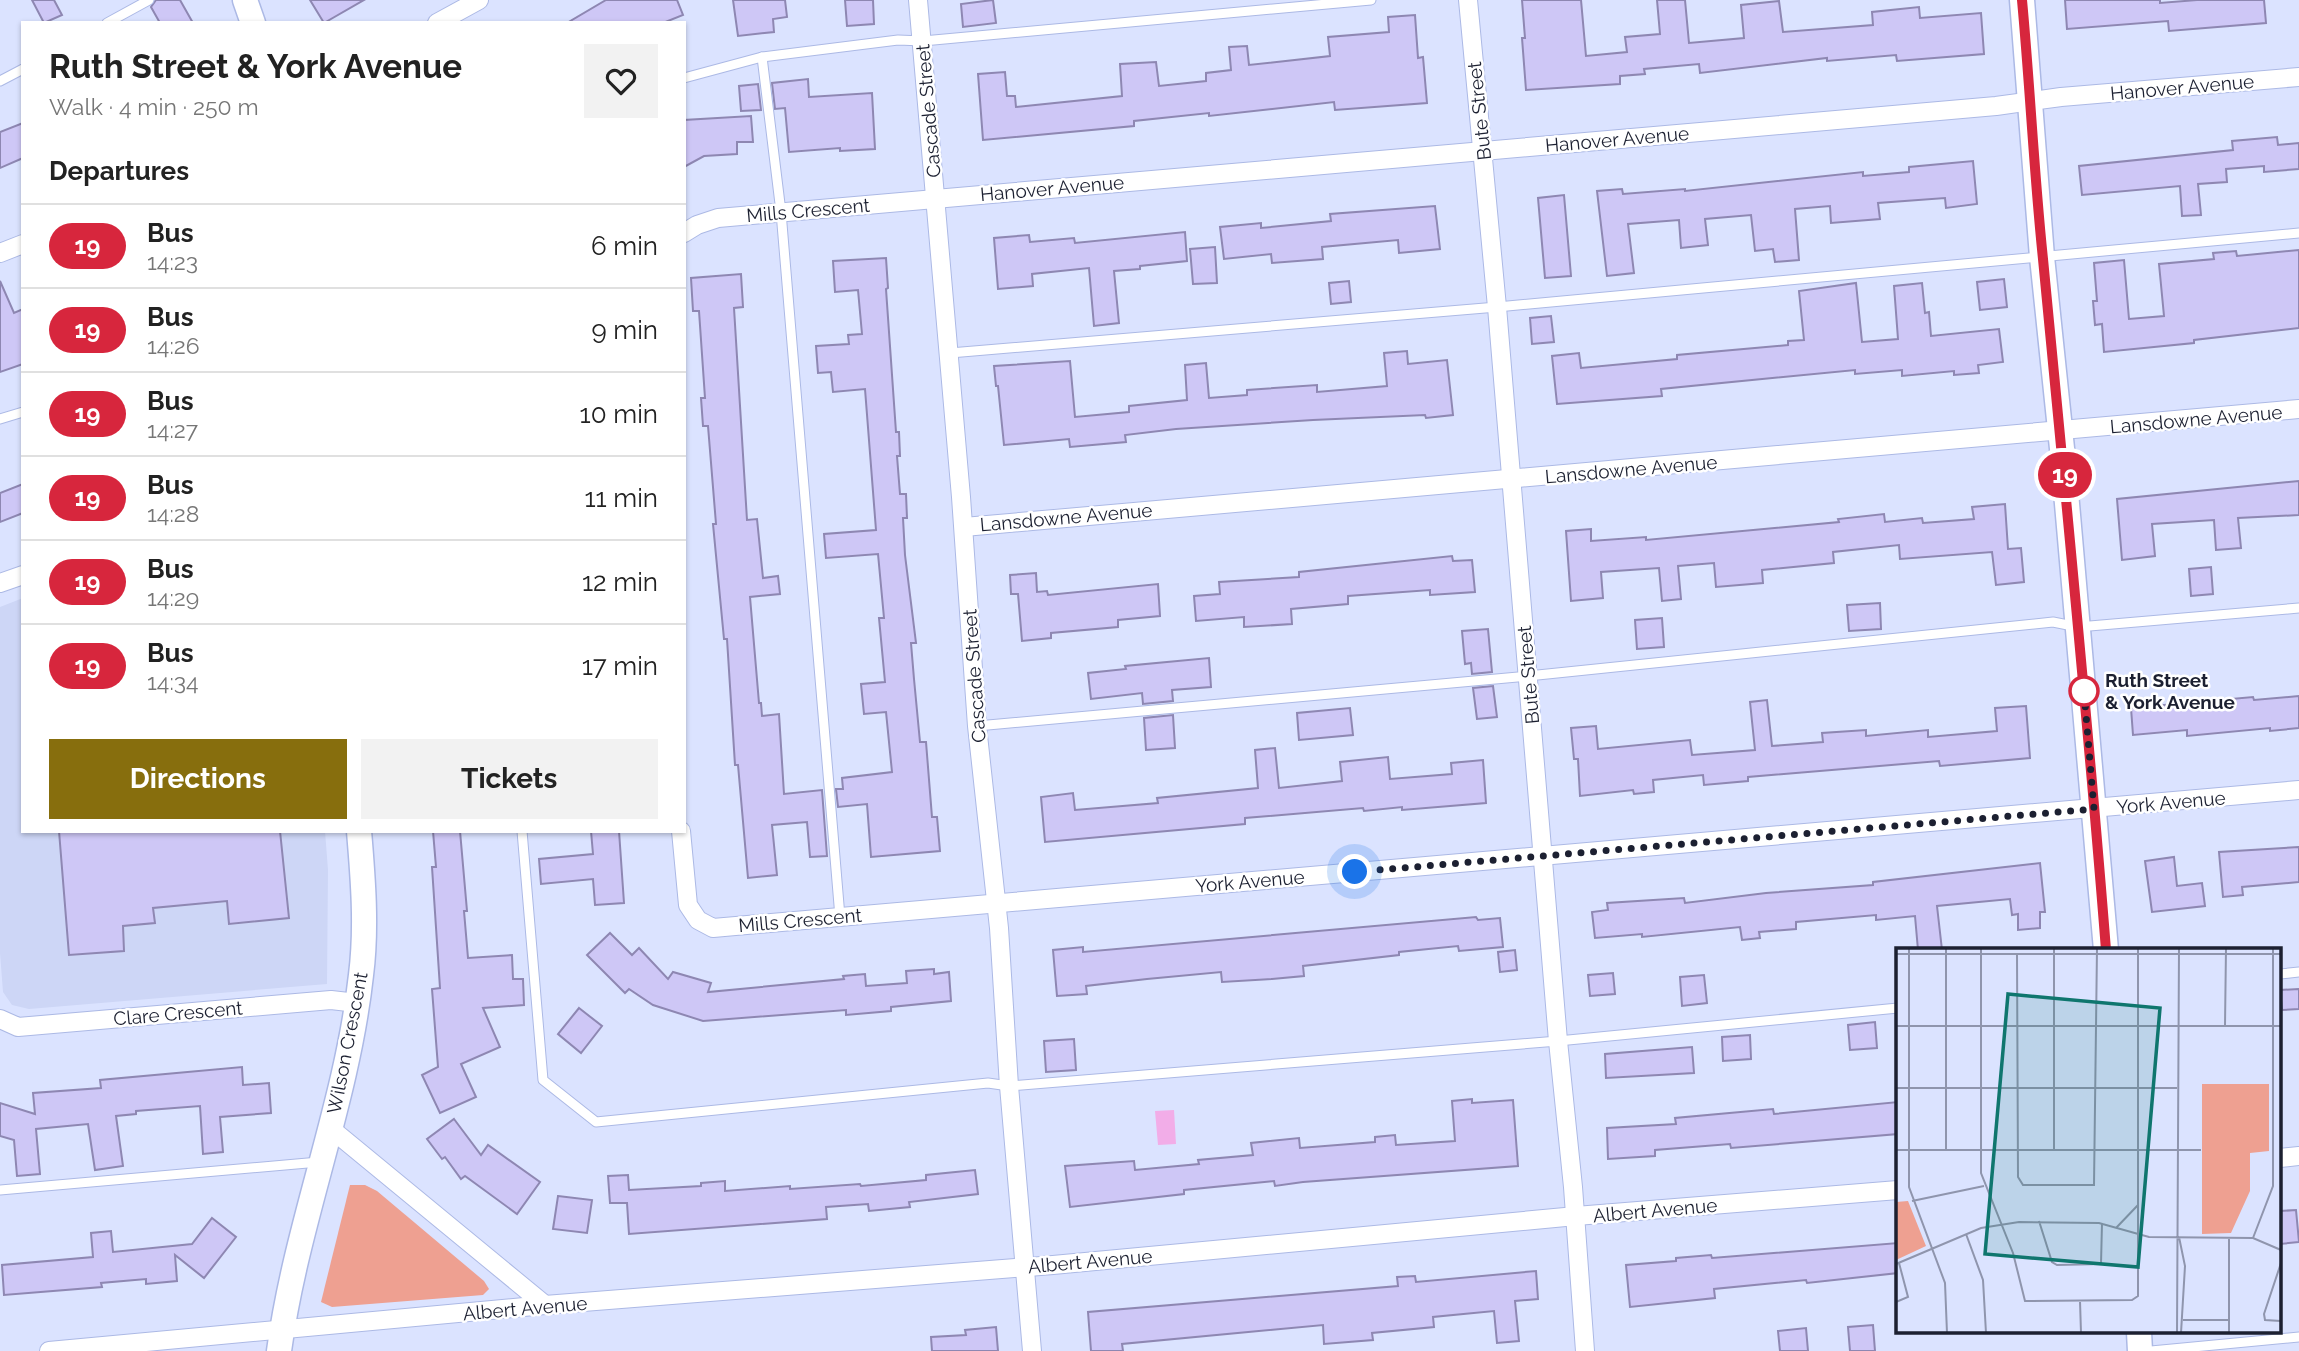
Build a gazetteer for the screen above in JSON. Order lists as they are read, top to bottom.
{
  "streets": {
    "street": [
      "Hanover Avenue",
      "Cascade Street",
      "Bute Street",
      "Mills Crescent",
      "Lansdowne Avenue",
      "York Avenue",
      "Clare Crescent",
      "Wilson Crescent",
      "Albert Avenue"
    ]
  },
  "crossings": [
    ["Hanover Avenue", "Cascade Street"],
    ["Hanover Avenue", "Bute Street"],
    ["Hanover Avenue", "Mills Crescent"],
    ["Cascade Street", "Mills Crescent"],
    ["Cascade Street", "Lansdowne Avenue"],
    ["Cascade Street", "York Avenue"],
    ["Cascade Street", "Albert Avenue"],
    ["Bute Street", "Lansdowne Avenue"],
    ["Bute Street", "York Avenue"],
    ["Bute Street", "Albert Avenue"],
    ["Mills Crescent", "York Avenue"],
    ["Clare Crescent", "Wilson Crescent"],
    ["Wilson Crescent", "Albert Avenue"]
  ],
  "places": ["Ruth Street & York Avenue"],
  "lines": ["bus line 19"],
  "page": {
    "on_map": "19",
    "heading": [
      ["Ruth Street & York Avenue", "Walk · 4 min · 250 m"],
      "Departures"
    ],
    "list": [
      {
        "mark": "19",
        "name": "Bus",
        "note": "14:23",
        "value": "6 min"
      },
      {
        "mark": "19",
        "name": "Bus",
        "note": "14:26",
        "value": "9 min"
      },
      {
        "mark": "19",
        "name": "Bus",
        "note": "14:27",
        "value": "10 min"
      },
      {
        "mark": "19",
        "name": "Bus",
        "note": "14:28",
        "value": "11 min"
      },
      {
        "mark": "19",
        "name": "Bus",
        "note": "14:29",
        "value": "12 min"
      },
      {
        "mark": "19",
        "name": "Bus",
        "note": "14:34",
        "value": "17 min"
      }
    ],
    "buttons": ["Directions", "Tickets"]
  }
}
